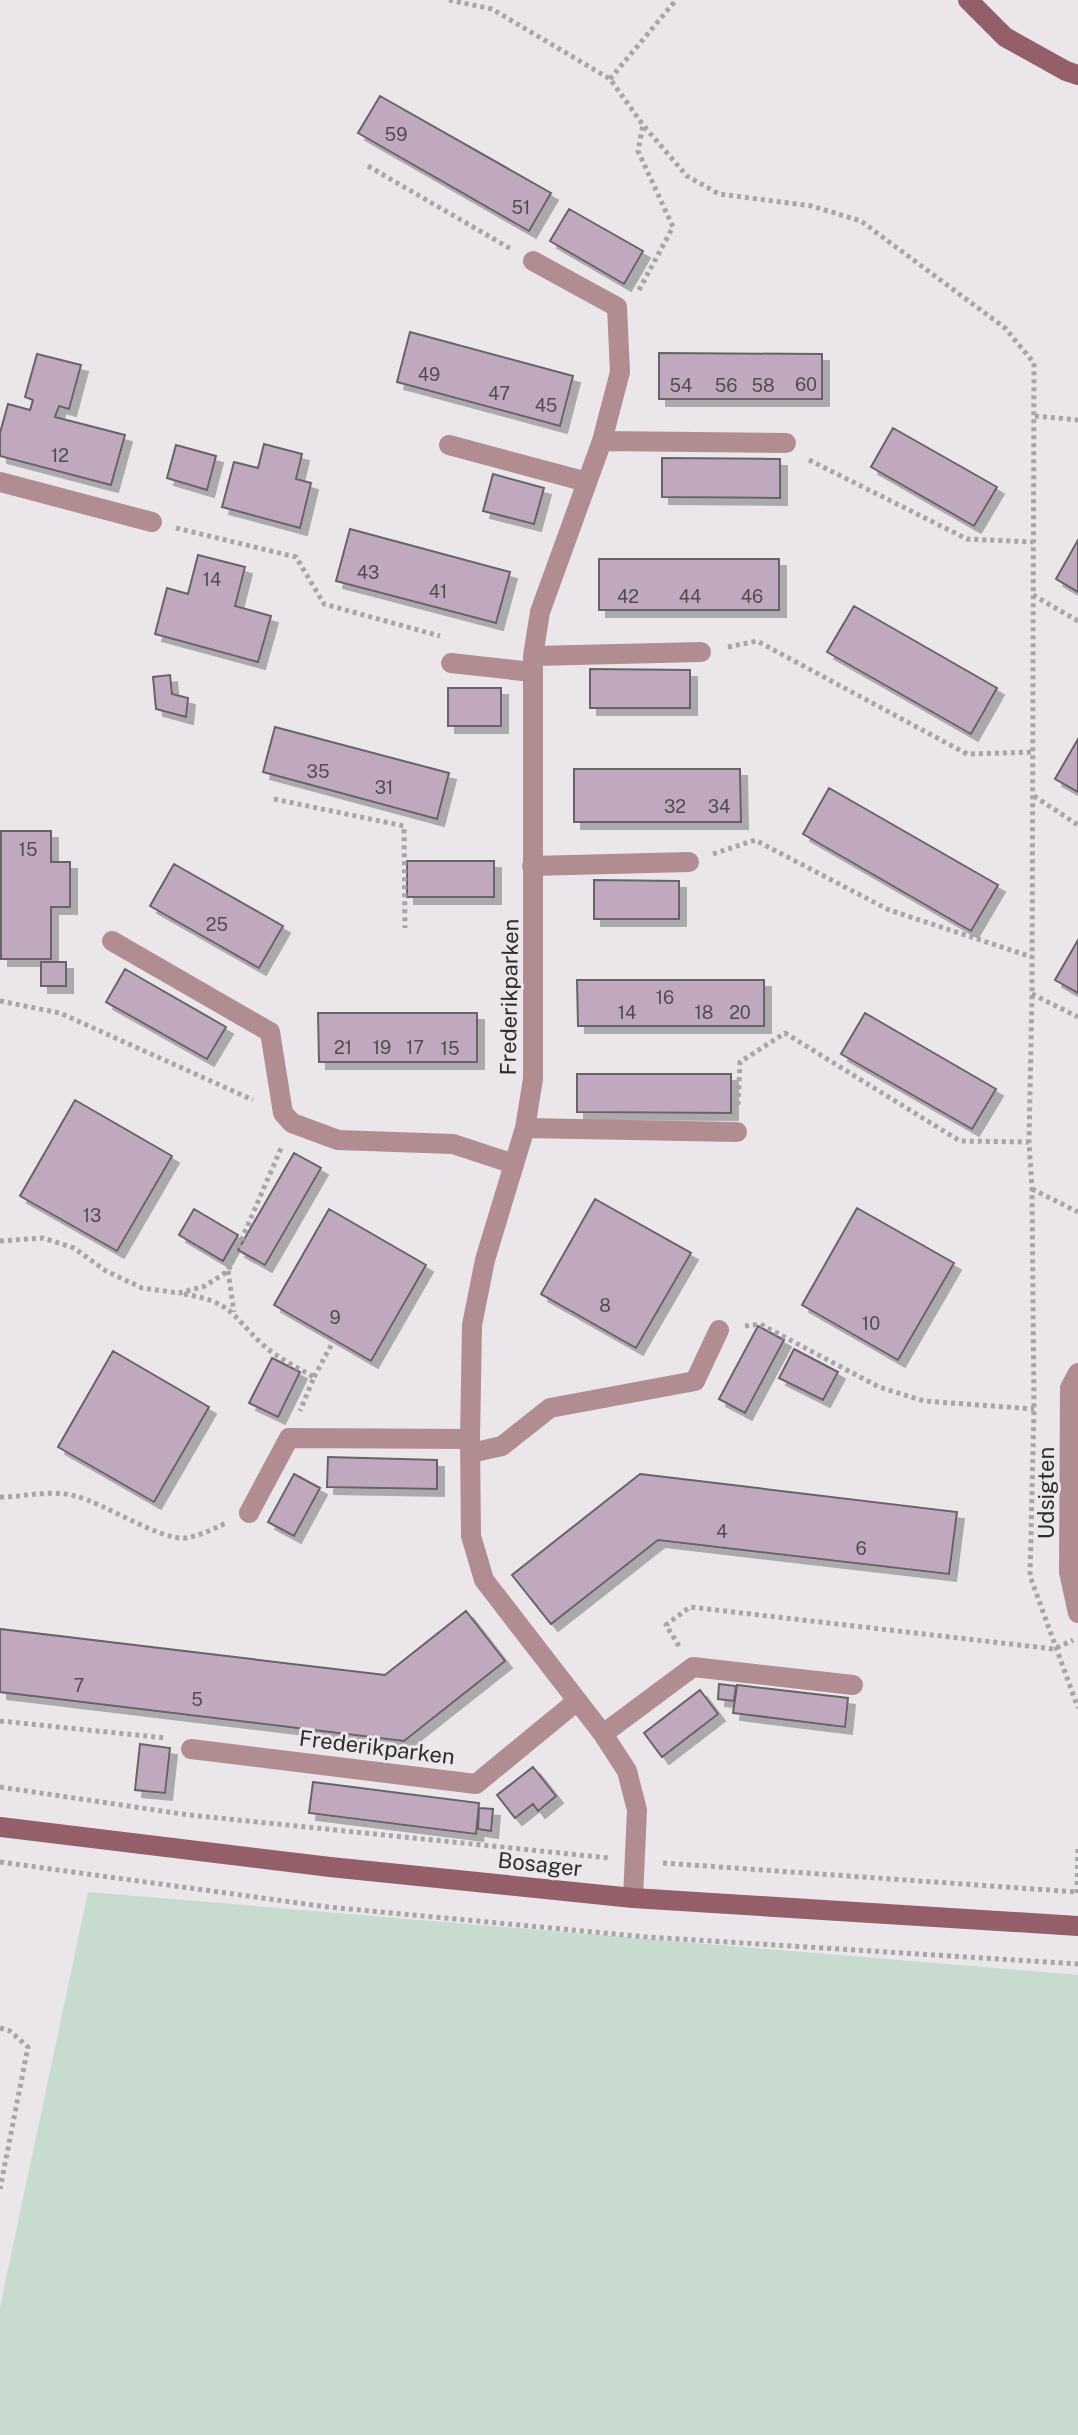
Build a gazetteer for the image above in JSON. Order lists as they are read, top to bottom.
{
  "streets": {
    "street": ["Frederikparken", "Udsigten", "Bosager"]
  },
  "crossings": [
    ["Frederikparken", "Bosager"]
  ],
  "house_numbers": [
    "59",
    "51",
    "49",
    "60",
    "54",
    "56",
    "58",
    "47",
    "45",
    "12",
    "43",
    "14",
    "41",
    "42",
    "44",
    "46",
    "35",
    "31",
    "32",
    "34",
    "15",
    "25",
    "16",
    "14",
    "18",
    "20",
    "21",
    "19",
    "17",
    "15",
    "13",
    "8",
    "9",
    "10",
    "4",
    "6",
    "7",
    "5"
  ]
}
